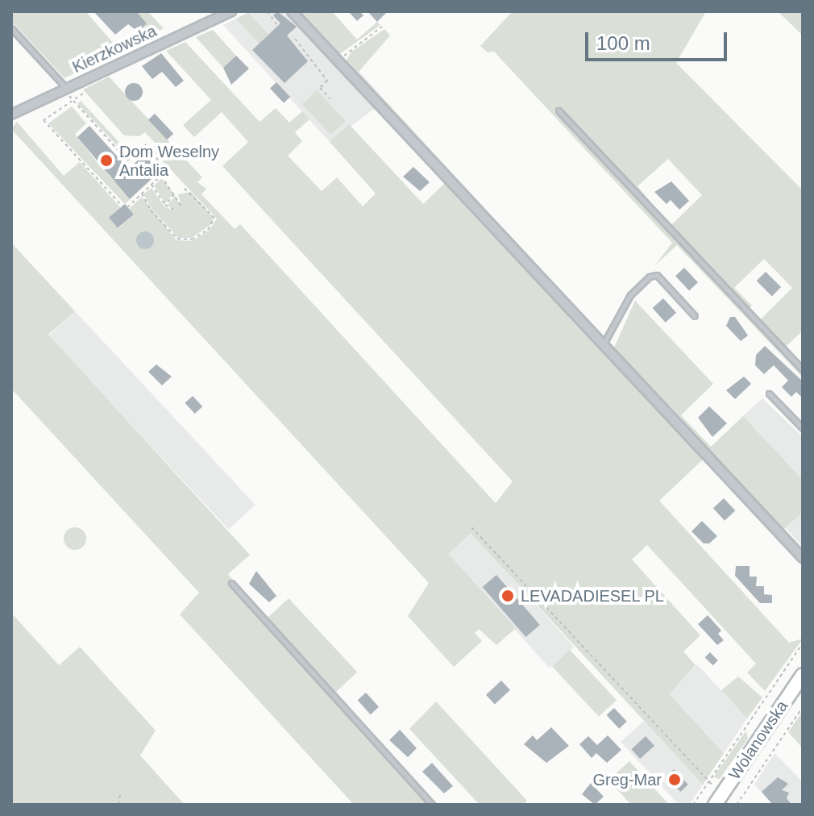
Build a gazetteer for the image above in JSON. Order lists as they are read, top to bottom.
{
  "streets": {
    "main road": ["Wolanowska"],
    "street": ["Kierzkowska"]
  },
  "places": ["Dom Weselny Antalia", "LEVADADIESEL PL", "Greg-Mar"],
  "scale_bar": "100 m"
}
